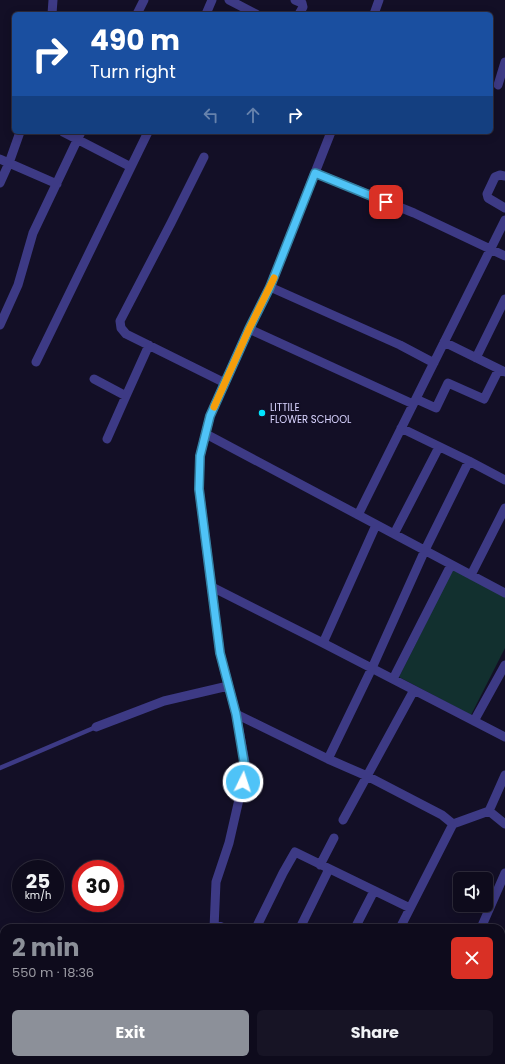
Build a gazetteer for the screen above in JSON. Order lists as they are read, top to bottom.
{
  "places": ["LITTILE FLOWER SCHOOL"],
  "page": {
    "turn": ["490 m", "Turn right"],
    "speed": "25 km/h",
    "limit": "30",
    "heading": ["2 min", "550 m · 18:36"],
    "buttons": ["Exit", "Share"]
  }
}
